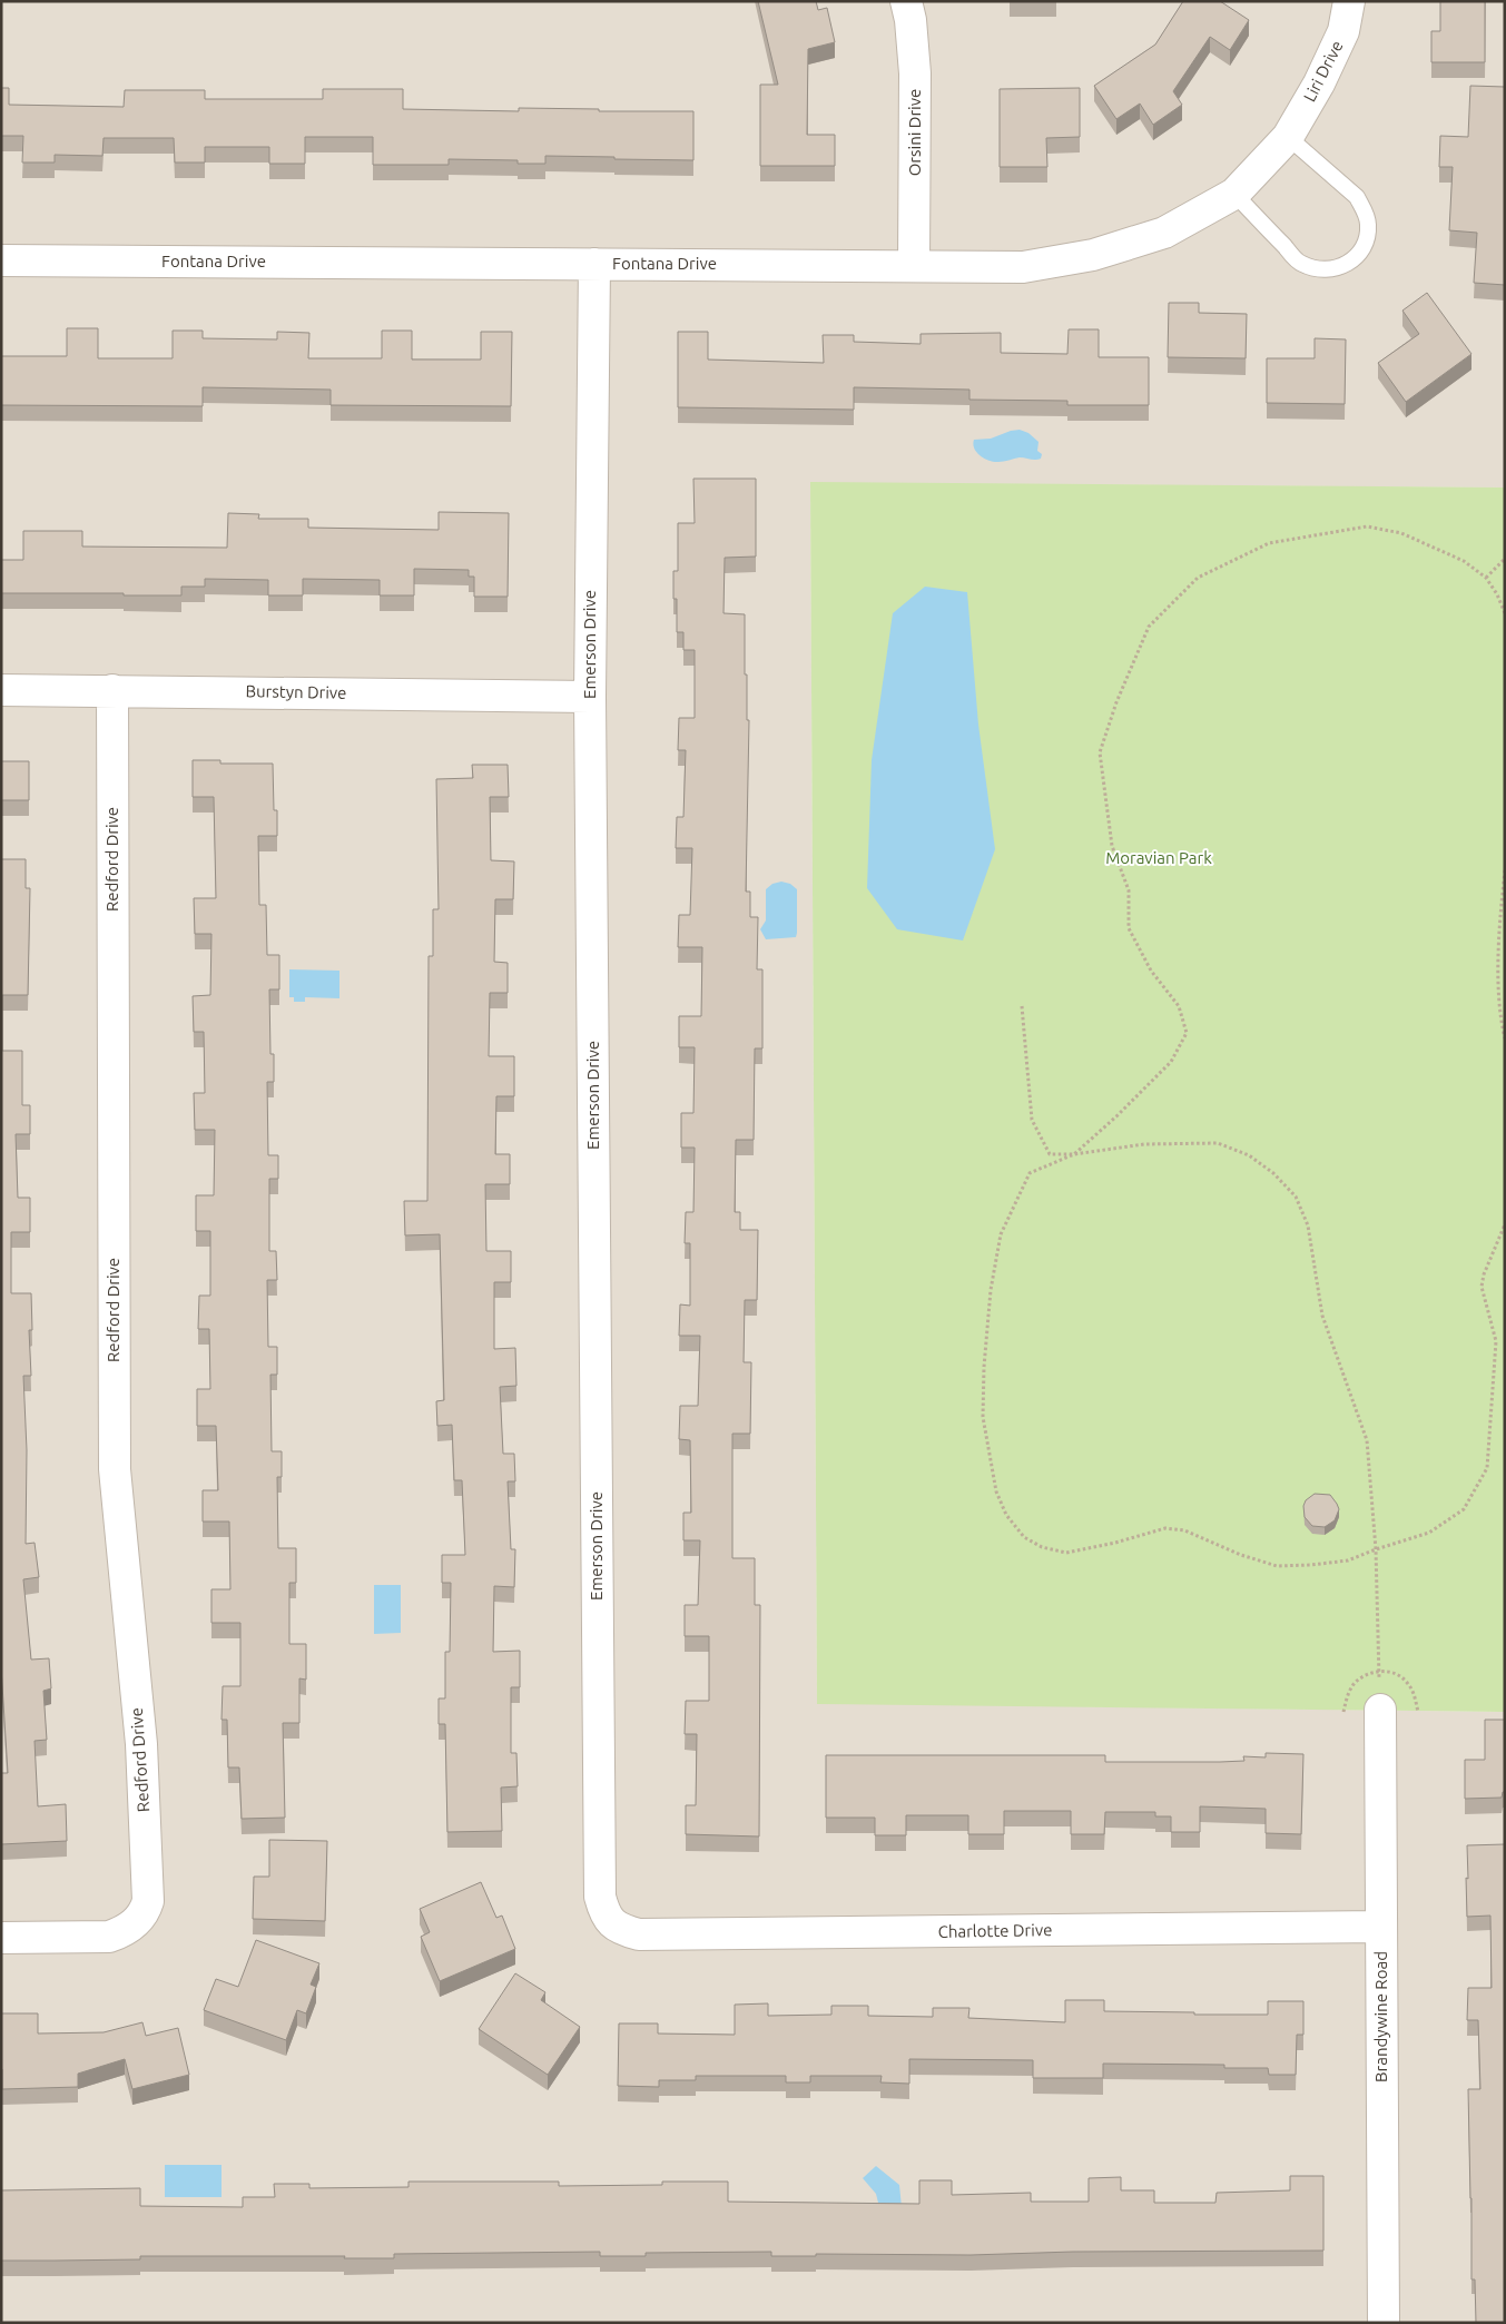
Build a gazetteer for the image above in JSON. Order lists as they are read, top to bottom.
{
  "streets": {
    "street": [
      "Liri Drive",
      "Orsini Drive",
      "Fontana Drive",
      "Emerson Drive",
      "Burstyn Drive",
      "Redford Drive",
      "Charlotte Drive",
      "Brandywine Road"
    ]
  },
  "crossings": [
    ["Liri Drive", "Fontana Drive"],
    ["Orsini Drive", "Fontana Drive"],
    ["Fontana Drive", "Emerson Drive"],
    ["Emerson Drive", "Burstyn Drive"],
    ["Emerson Drive", "Charlotte Drive"],
    ["Burstyn Drive", "Redford Drive"],
    ["Charlotte Drive", "Brandywine Road"]
  ],
  "parks": ["Moravian Park"]
}
